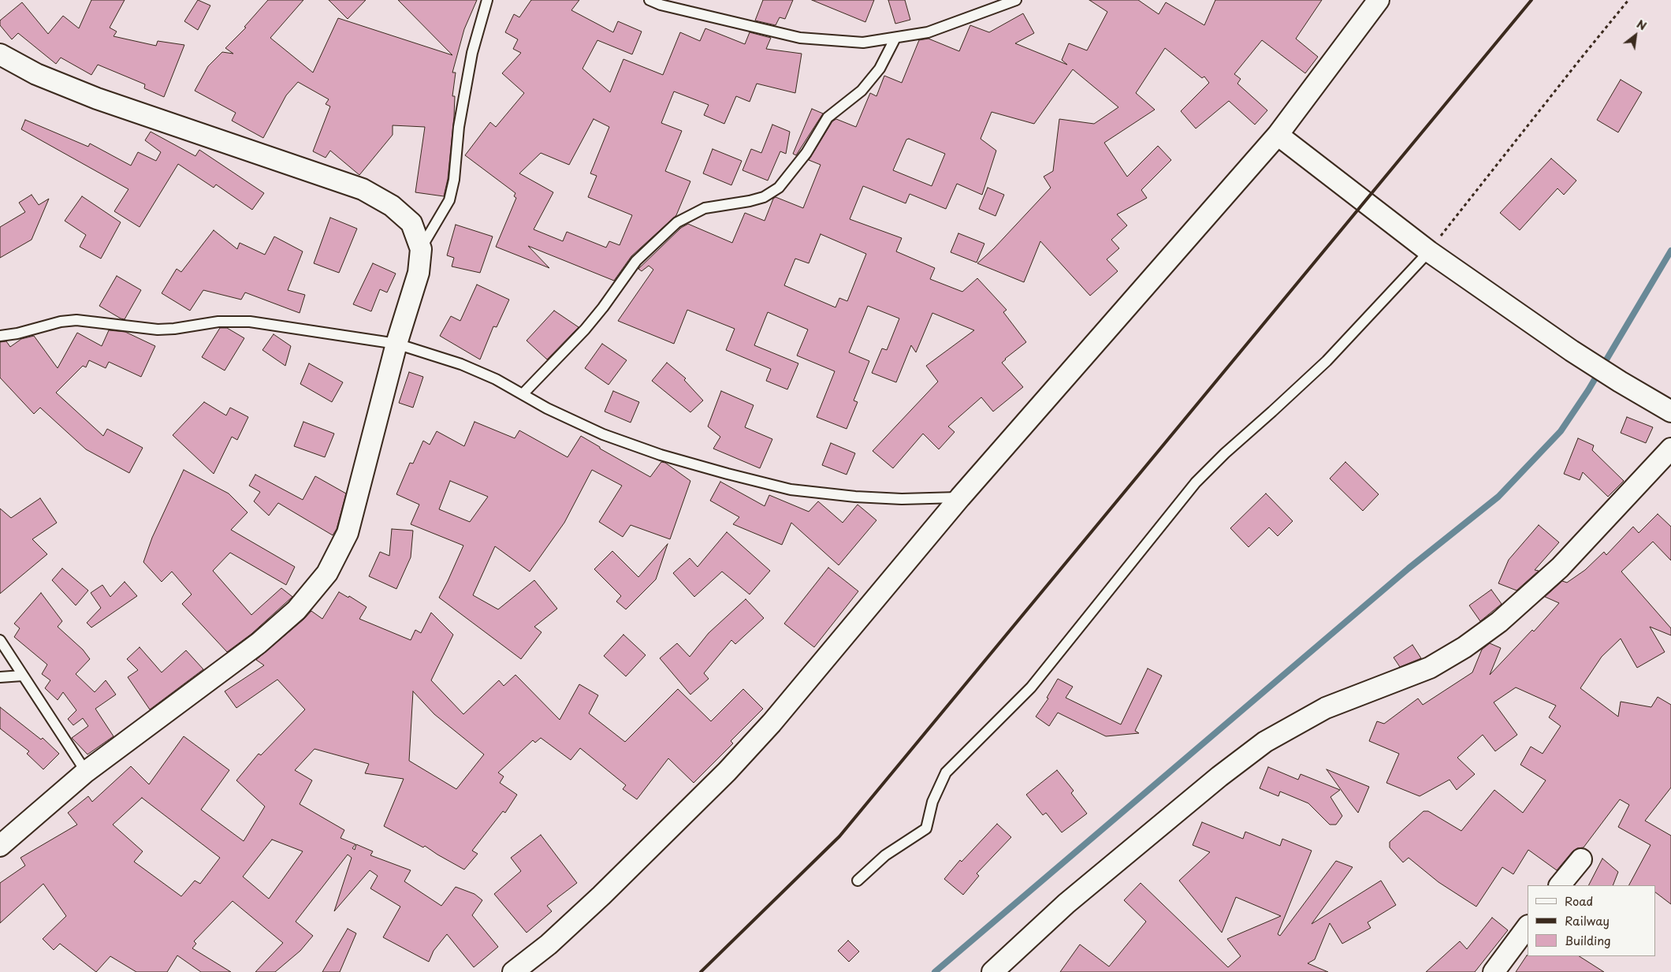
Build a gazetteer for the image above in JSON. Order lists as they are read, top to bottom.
{
  "legend": ["Road", "Railway", "Building"],
  "north": "top right"
}
